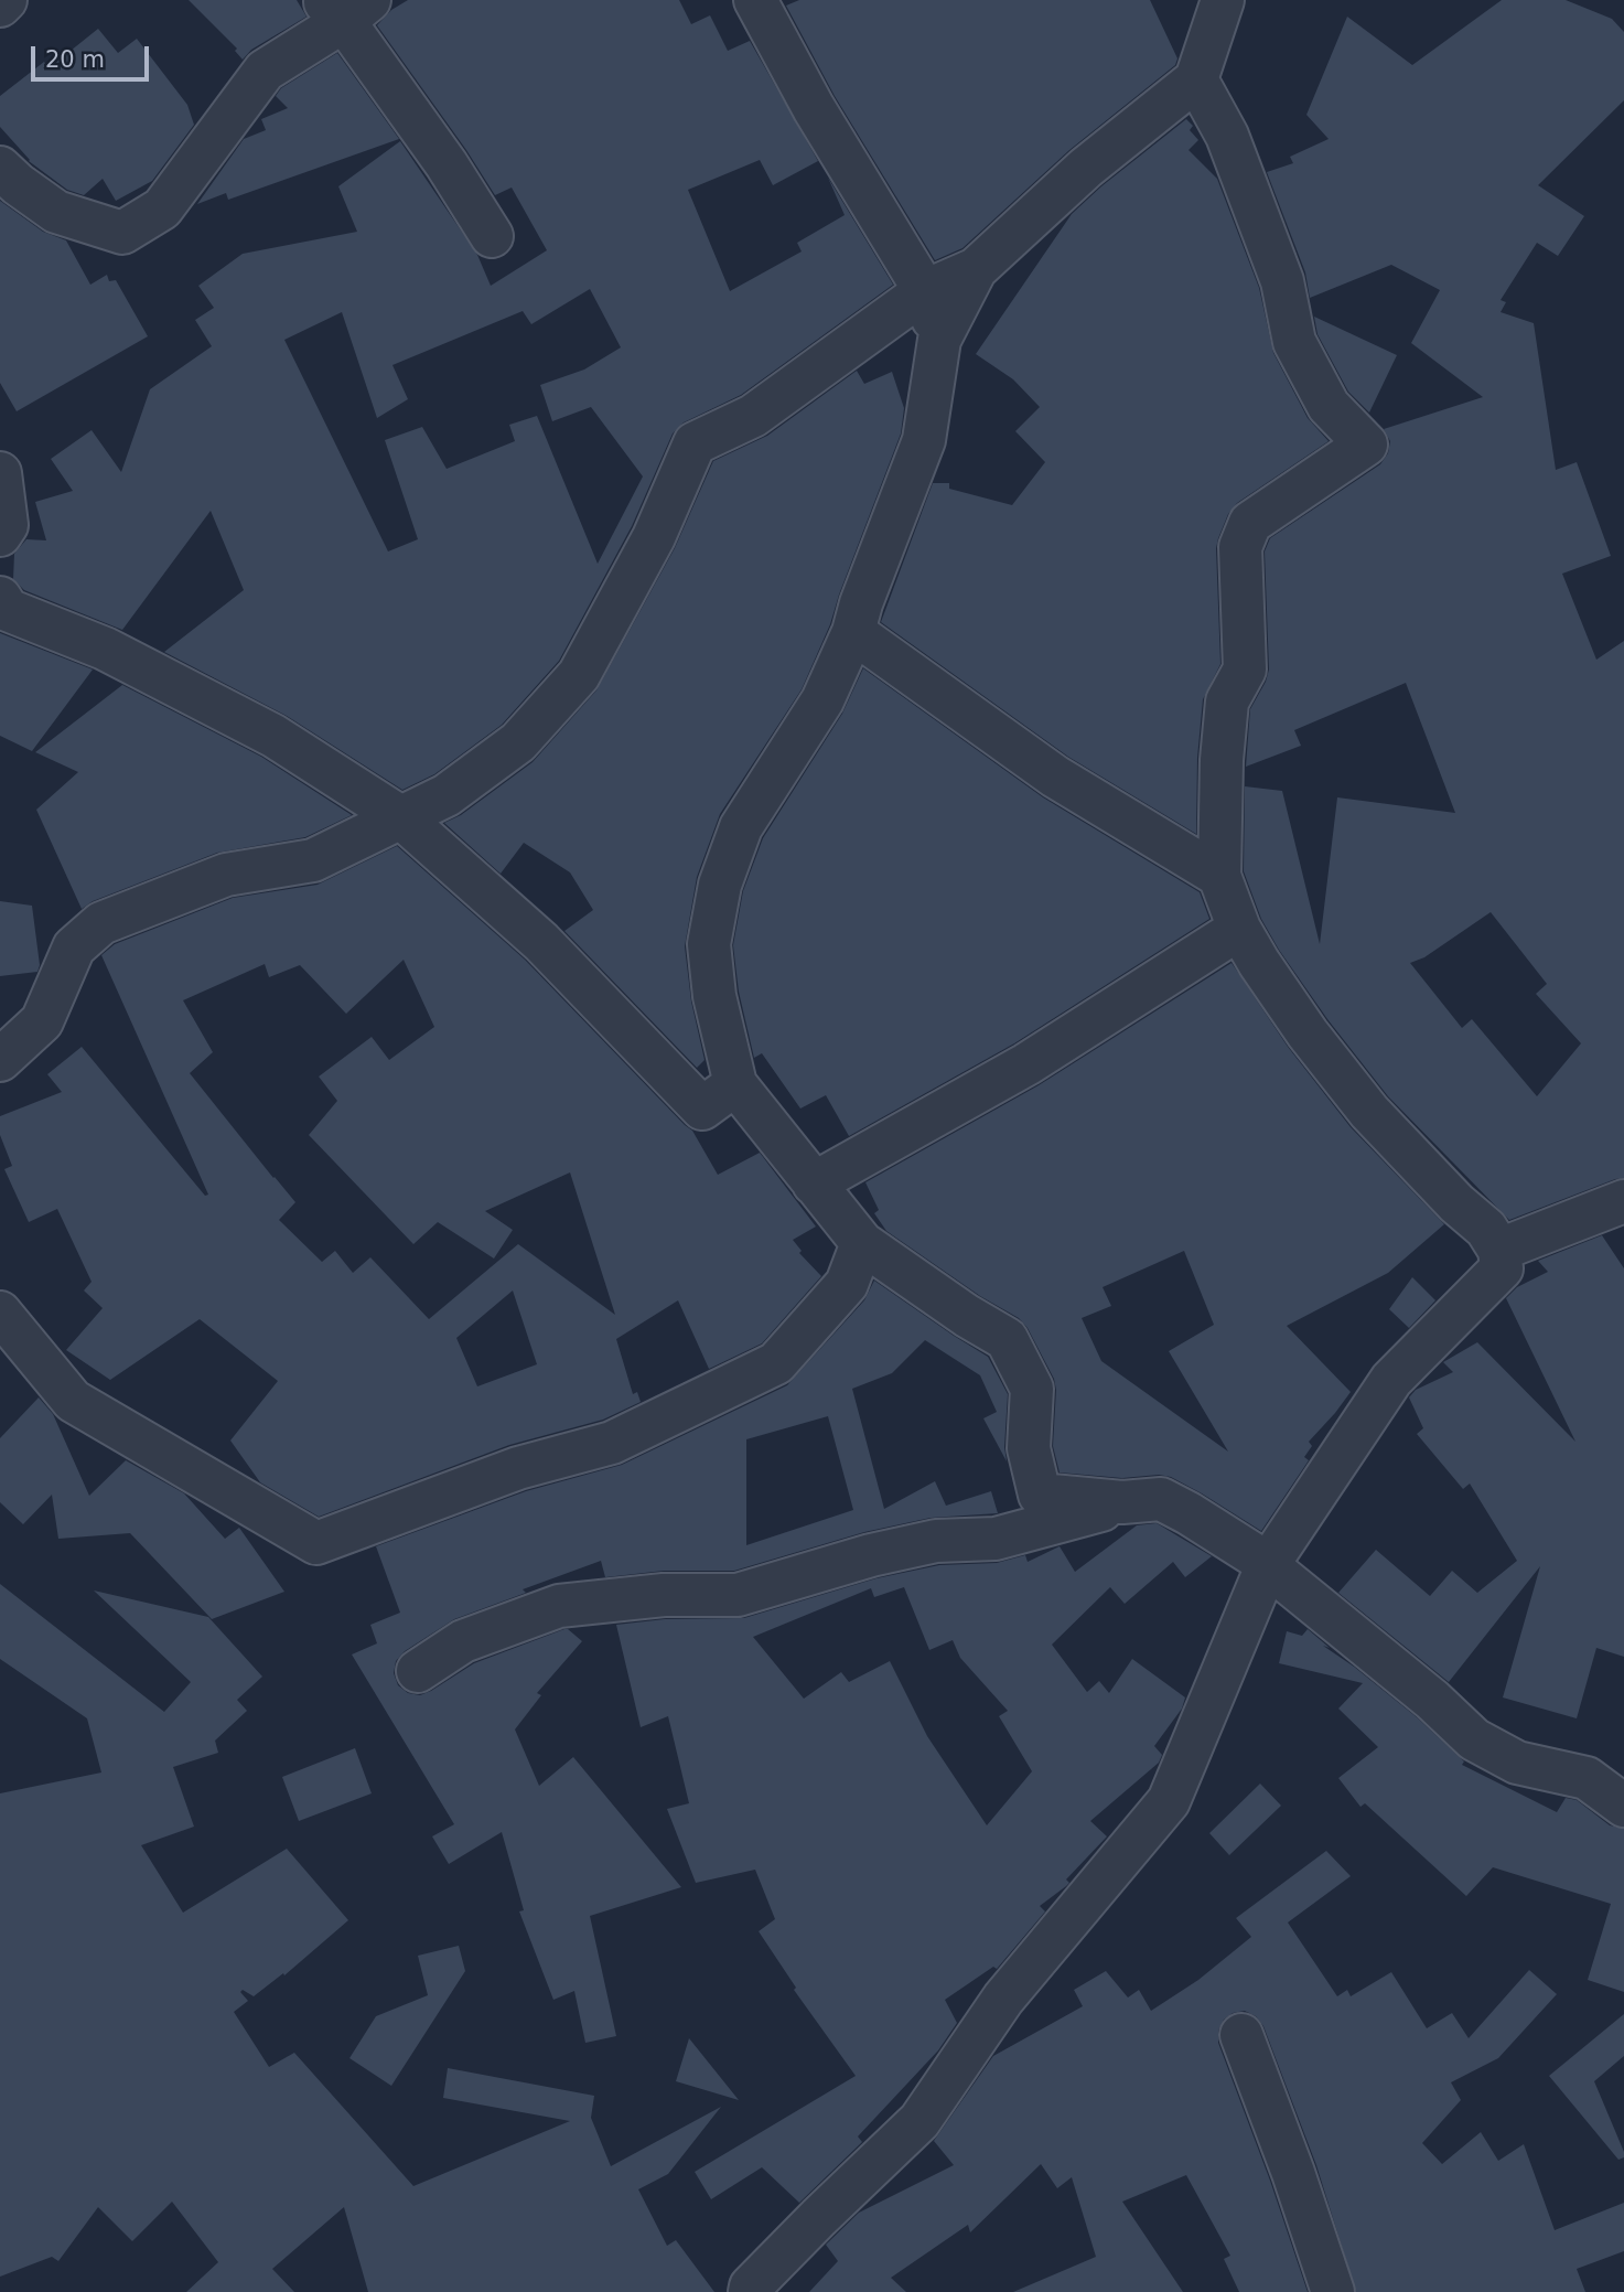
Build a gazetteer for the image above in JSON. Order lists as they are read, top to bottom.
{
  "scale_bar": "20 m"
}
